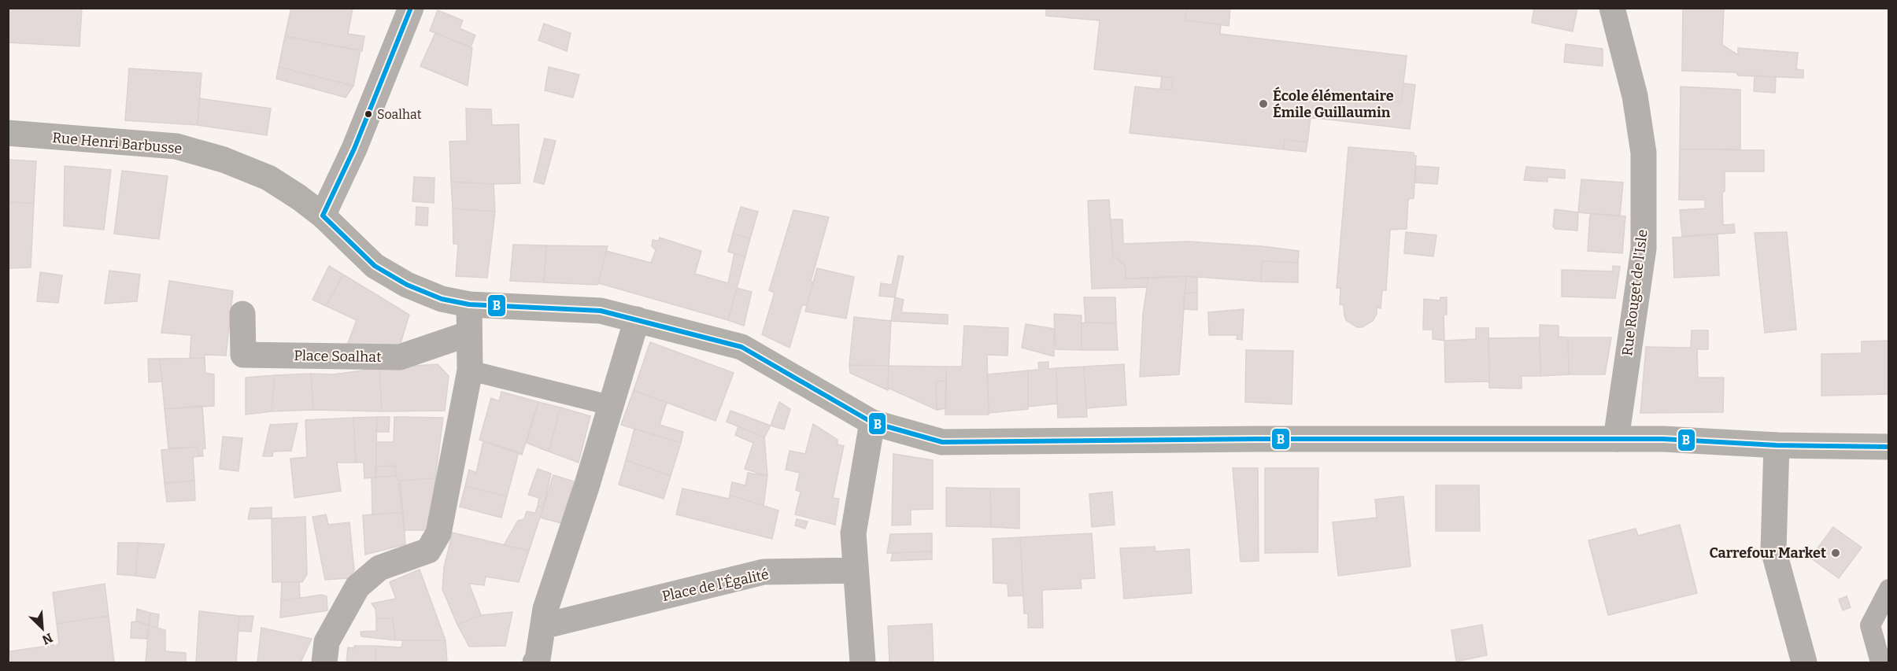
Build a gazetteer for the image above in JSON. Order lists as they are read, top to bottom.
{
  "streets": {
    "street": [
      "Rue Henri Barbusse",
      "Rue Rouget de l'Isle",
      "Place Soalhat",
      "Place de l'Égalité"
    ]
  },
  "crossings": [
    ["Rue Henri Barbusse", "Rue Rouget de l'Isle"]
  ],
  "places": ["École élémentaire Émile Guillaumin", "Soalhat", "Carrefour Market"],
  "lines": ["transit line B"],
  "north": "bottom right"
}
